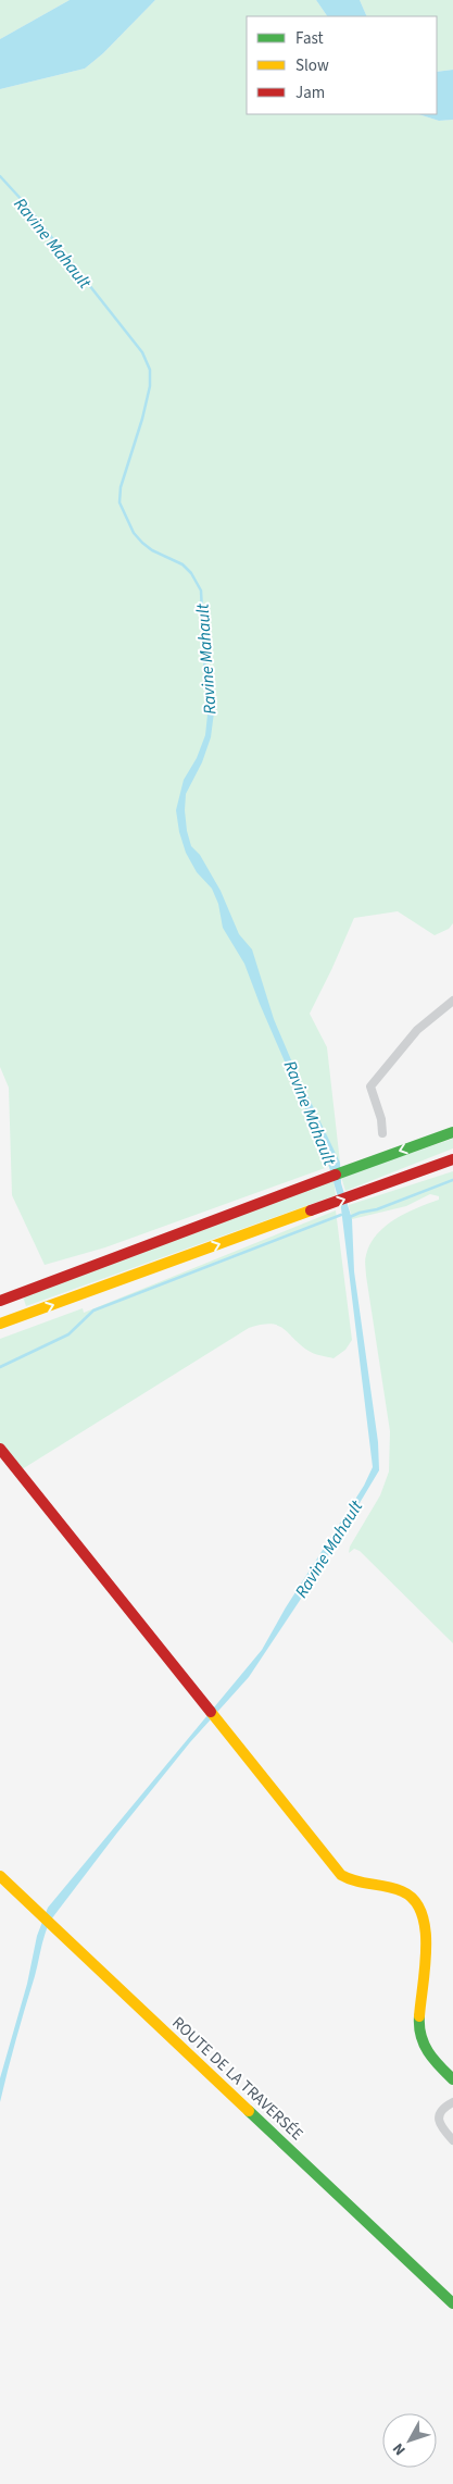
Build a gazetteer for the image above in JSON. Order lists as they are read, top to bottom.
{
  "streets": {
    "main road": ["ROUTE DE LA TRAVERSÉE"]
  },
  "water": ["Ravine Mahault"],
  "legend": ["Fast", "Slow", "Jam"],
  "north": "bottom left"
}
